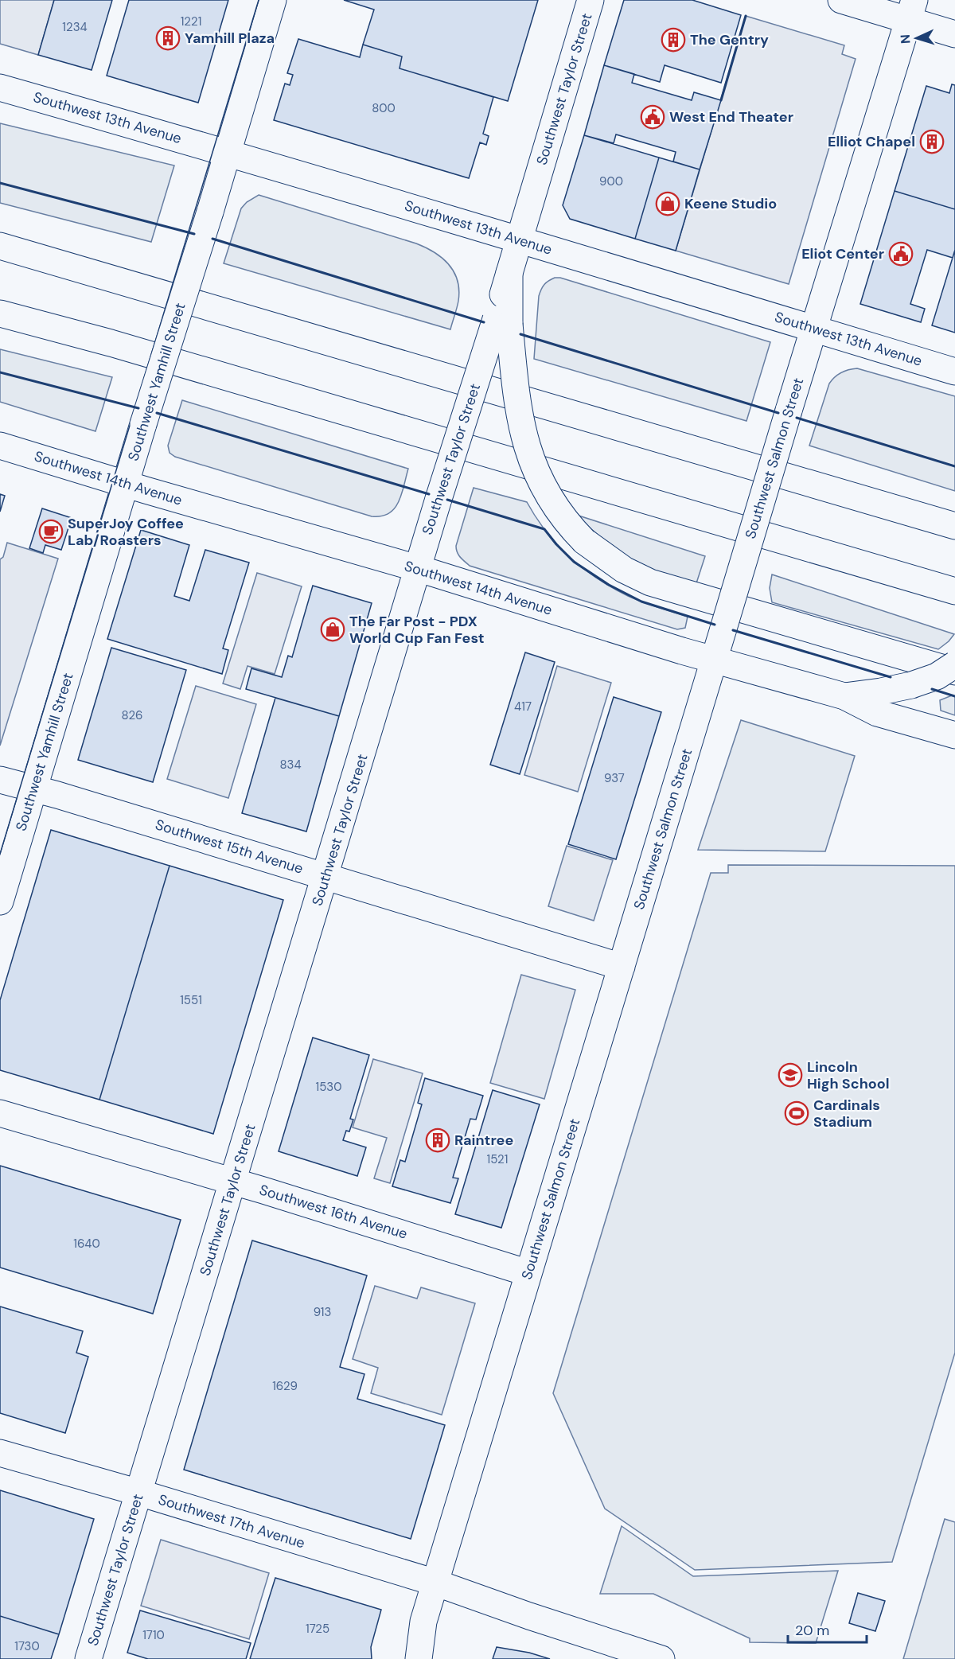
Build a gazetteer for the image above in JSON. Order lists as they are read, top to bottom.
{
  "streets": {
    "main road": [
      "Southwest Taylor Street",
      "Southwest 13th Avenue",
      "Southwest Yamhill Street",
      "Southwest Salmon Street",
      "Southwest 14th Avenue",
      "Southwest 15th Avenue",
      "Southwest 16th Avenue",
      "Southwest 17th Avenue"
    ]
  },
  "crossings": [
    ["Southwest Taylor Street", "Southwest 13th Avenue"],
    ["Southwest Taylor Street", "Southwest 14th Avenue"],
    ["Southwest Taylor Street", "Southwest 15th Avenue"],
    ["Southwest Taylor Street", "Southwest 16th Avenue"],
    ["Southwest Taylor Street", "Southwest 17th Avenue"],
    ["Southwest 13th Avenue", "Southwest Yamhill Street"],
    ["Southwest 13th Avenue", "Southwest Salmon Street"],
    ["Southwest Yamhill Street", "Southwest 14th Avenue"],
    ["Southwest Yamhill Street", "Southwest 15th Avenue"],
    ["Southwest Salmon Street", "Southwest 14th Avenue"],
    ["Southwest Salmon Street", "Southwest 15th Avenue"],
    ["Southwest Salmon Street", "Southwest 16th Avenue"],
    ["Southwest Salmon Street", "Southwest 17th Avenue"]
  ],
  "places": {
    "building": [
      "Yamhill Plaza",
      "The Gentry",
      "Elliot Chapel",
      "Raintree"
    ],
    "public building": ["West End Theater", "Eliot Center"],
    "shop": ["Keene Studio", "The Far Post - PDX World Cup Fan Fest"],
    "cafe": ["SuperJoy Coffee Lab/Roasters"],
    "school or university": ["Lincoln High School"],
    "sports": ["Cardinals Stadium"]
  },
  "house_numbers": [
    "1221",
    "1234",
    "800",
    "900",
    "417",
    "826",
    "834",
    "937",
    "1551",
    "1530",
    "1521",
    "1640",
    "913",
    "1629",
    "1725",
    "1710",
    "1730"
  ],
  "scale_bar": "20 m",
  "north": "left"
}
